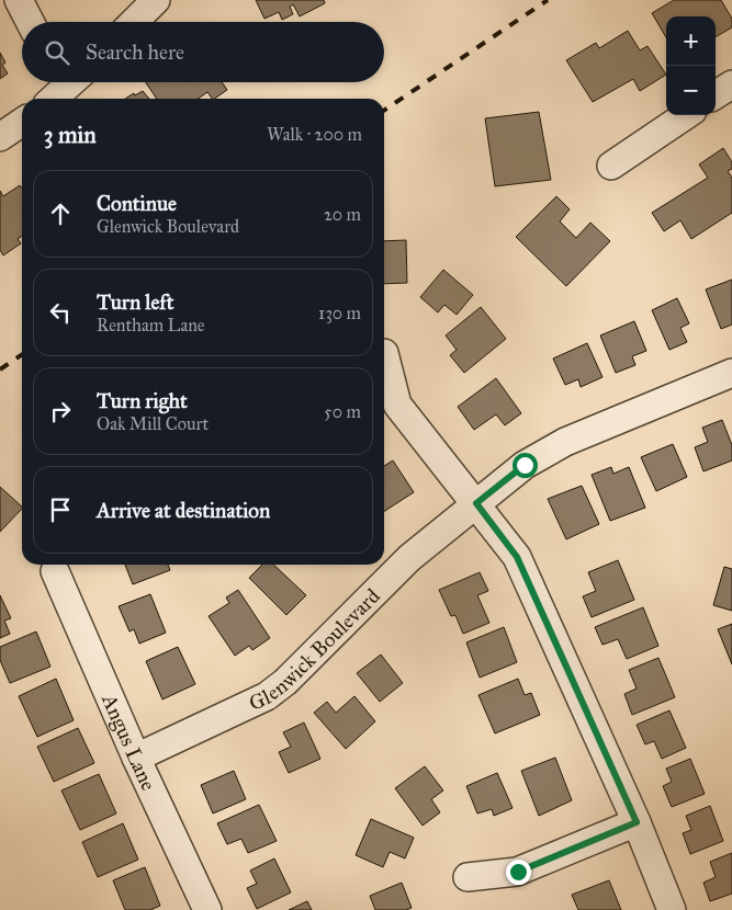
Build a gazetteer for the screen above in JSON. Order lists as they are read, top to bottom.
{
  "streets": {
    "street": ["Glenwick Boulevard", "Angus Lane"]
  },
  "crossings": [
    ["Glenwick Boulevard", "Angus Lane"]
  ],
  "page": {
    "map_buttons": ["+", "−"],
    "search": "Search here",
    "heading": ["3 min", "Walk · 200 m"],
    "list": [
      ["Continue", "Glenwick Boulevard", "20 m"],
      ["Turn left", "Rentham Lane", "130 m"],
      ["Turn right", "Oak Mill Court", "50 m"],
      "Arrive at destination"
    ]
  }
}
